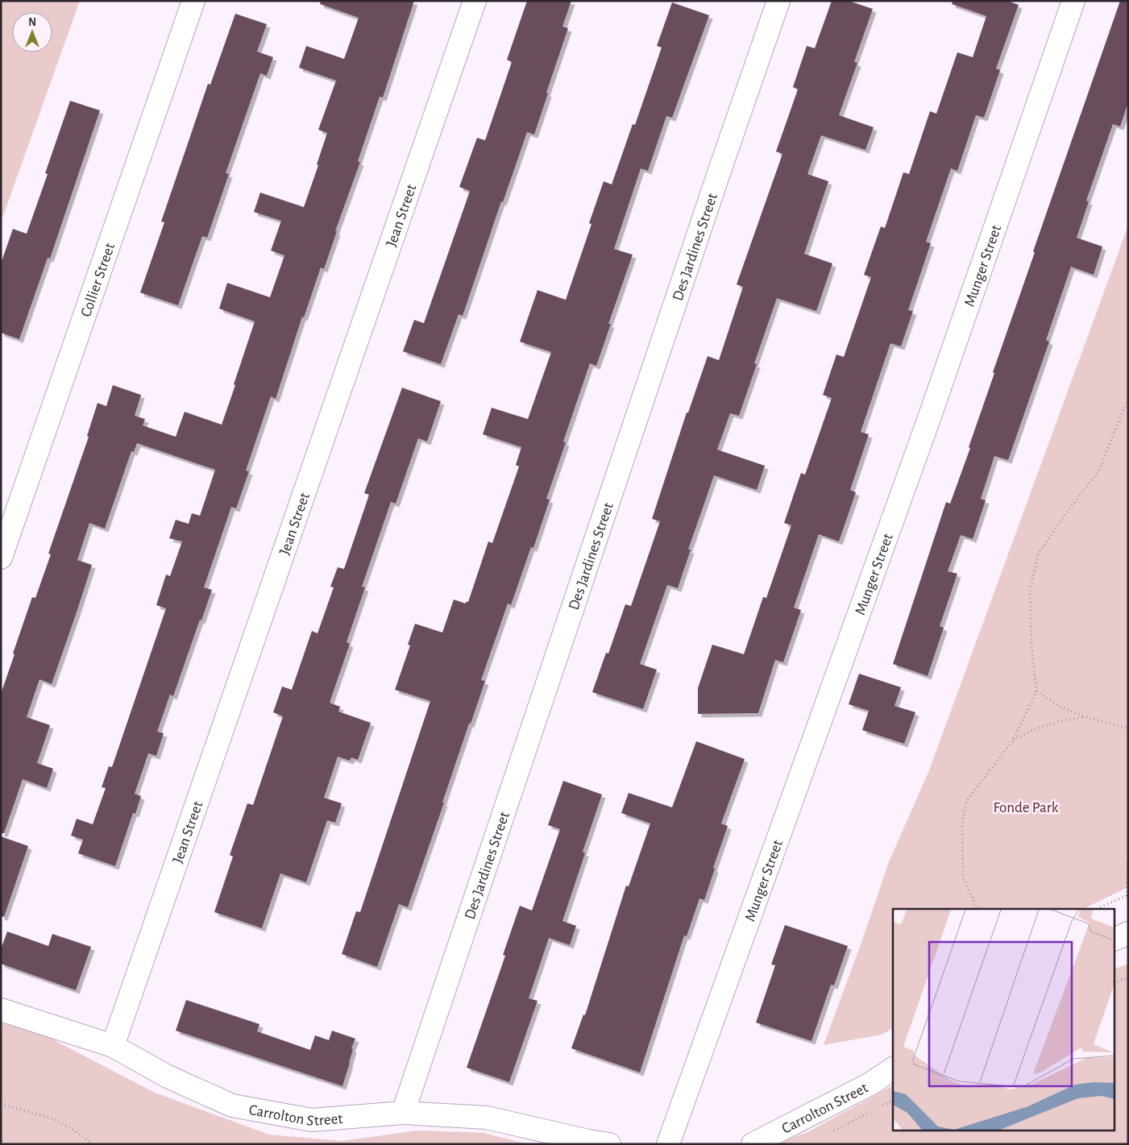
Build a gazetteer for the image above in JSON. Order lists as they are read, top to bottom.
{
  "streets": {
    "street": [
      "Jean Street",
      "Des Jardines Street",
      "Munger Street",
      "Collier Street",
      "Carrolton Street"
    ]
  },
  "crossings": [
    ["Jean Street", "Carrolton Street"],
    ["Des Jardines Street", "Carrolton Street"]
  ],
  "parks": ["Fonde Park"],
  "north": "top"
}
